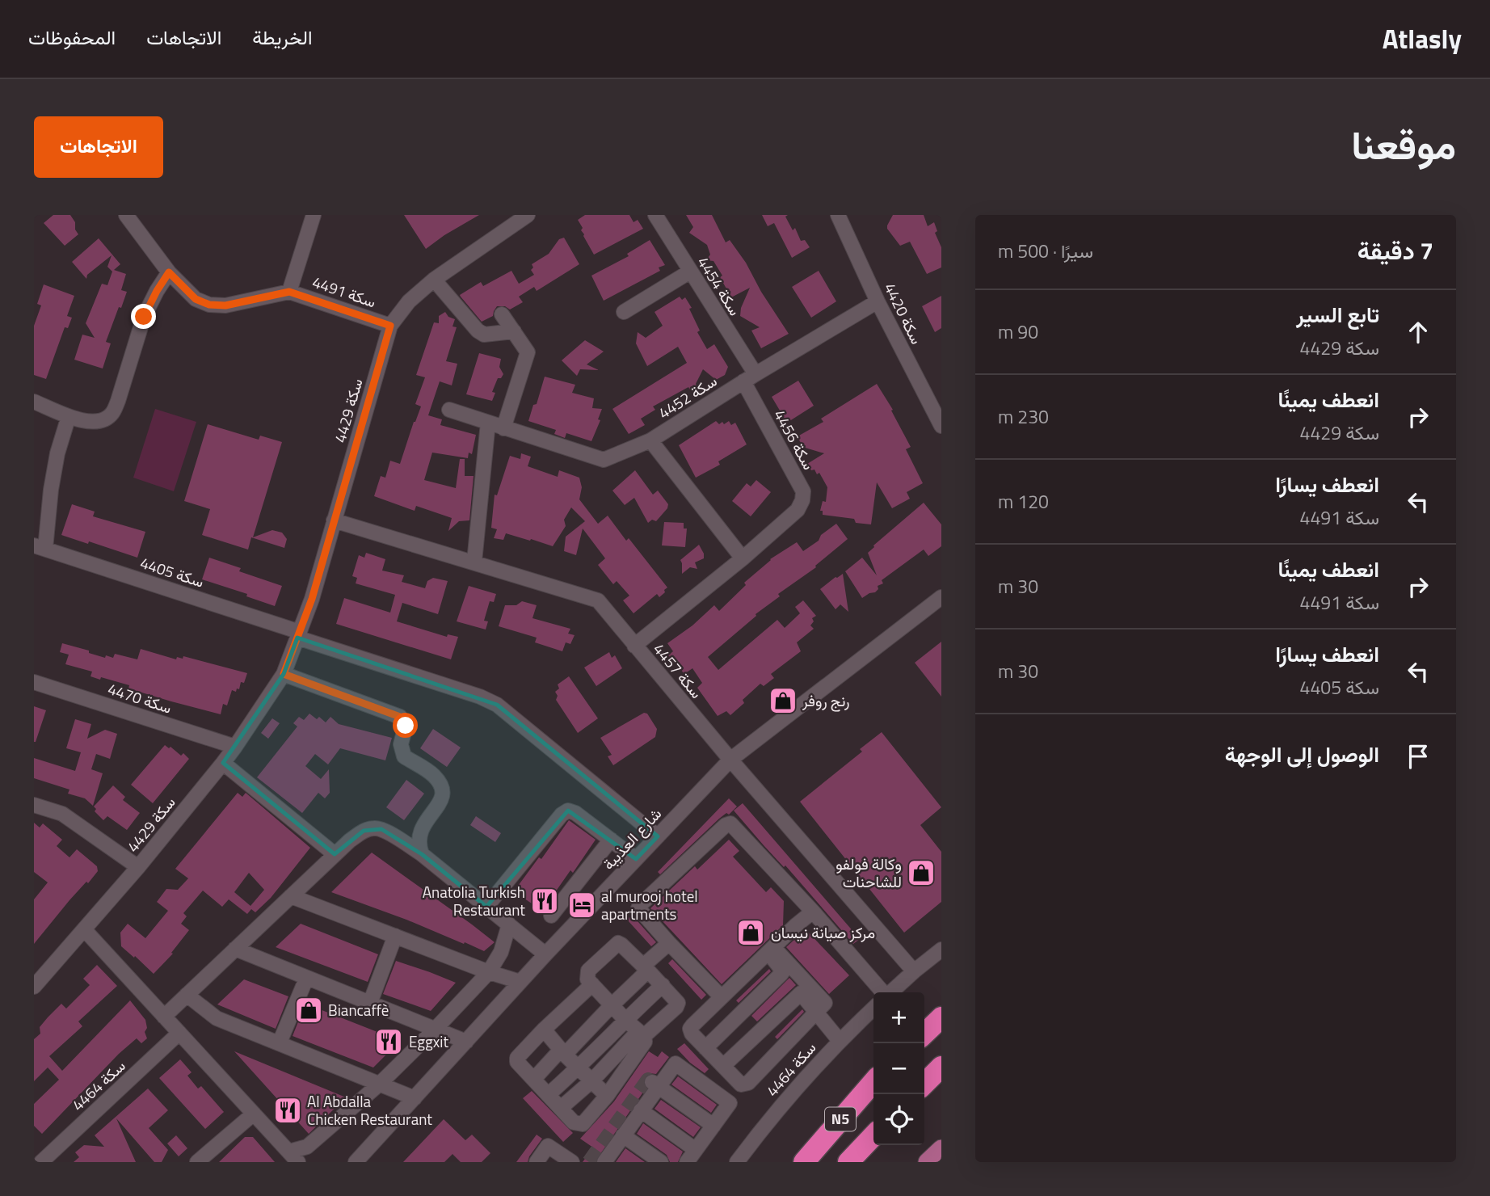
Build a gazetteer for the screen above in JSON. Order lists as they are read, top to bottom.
{
  "streets": {
    "highway": ["N5"],
    "street": [
      "سكة 4454",
      "سكة 4491",
      "سكة 4420",
      "سكة 4452",
      "سكة 4429",
      "سكة 4456",
      "سكة 4405",
      "سكة 4457",
      "سكة 4470",
      "شارع العذيبة",
      "سكة 4464"
    ]
  },
  "crossings": [
    ["سكة 4454", "سكة 4452"],
    ["سكة 4454", "سكة 4456"],
    ["سكة 4491", "سكة 4429"],
    ["سكة 4420", "سكة 4452"],
    ["سكة 4452", "سكة 4456"],
    ["سكة 4429", "سكة 4405"],
    ["سكة 4429", "سكة 4457"],
    ["سكة 4429", "سكة 4470"],
    ["سكة 4456", "سكة 4457"],
    ["سكة 4405", "شارع العذيبة"],
    ["سكة 4457", "شارع العذيبة"]
  ],
  "places": {
    "shop": [
      "رنج روفر",
      "وكالة فولفو للشاحنات",
      "مركز صيانة نيسان",
      "Biancaffè"
    ],
    "restaurant": ["Anatolia Turkish Restaurant", "Eggxit", "Al Abdalla Chicken Restaurant"],
    "hotel": ["al murooj hotel apartments"]
  },
  "page": {
    "header": "Atlasly",
    "nav": ["الخريطة", "الاتجاهات", "المحفوظات"],
    "title": "موقعنا",
    "buttons": "الاتجاهات",
    "heading": ["7 دقيقة", "سيرًا · 500 m"],
    "list": [
      ["تابع السير", "سكة 4429", "90 m"],
      ["انعطف يمينًا", "سكة 4429", "230 m"],
      ["انعطف يسارًا", "سكة 4491", "120 m"],
      ["انعطف يمينًا", "سكة 4491", "30 m"],
      ["انعطف يسارًا", "سكة 4405", "30 m"],
      "الوصول إلى الوجهة"
    ],
    "map_buttons": ["+", "−"]
  }
}
